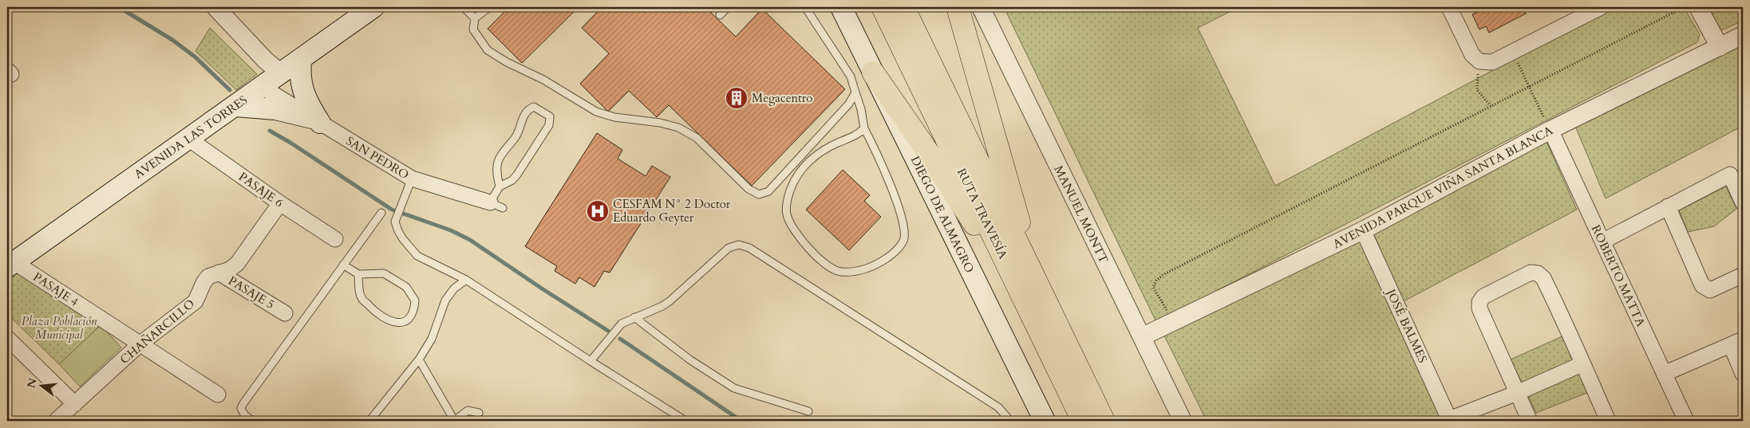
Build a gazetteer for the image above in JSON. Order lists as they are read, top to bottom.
{
  "streets": {
    "highway": ["RUTA TRAVESÍA"],
    "main road": ["AVENIDA LAS TORRES", "DIEGO DE ALMAGRO"],
    "street": [
      "SAN PEDRO",
      "AVENIDA PARQUE VIÑA SANTA BLANCA",
      "PASAJE 6",
      "MANUEL MONTT",
      "ROBERTO MATTA",
      "PASAJE 4",
      "PASAJE 5",
      "JOSÉ BALMES",
      "CHAÑARCILLO"
    ]
  },
  "crossings": [
    ["AVENIDA LAS TORRES", "SAN PEDRO"],
    ["AVENIDA LAS TORRES", "PASAJE 6"],
    ["AVENIDA LAS TORRES", "PASAJE 4"],
    ["AVENIDA PARQUE VIÑA SANTA BLANCA", "MANUEL MONTT"],
    ["AVENIDA PARQUE VIÑA SANTA BLANCA", "ROBERTO MATTA"],
    ["AVENIDA PARQUE VIÑA SANTA BLANCA", "JOSÉ BALMES"],
    ["PASAJE 6", "CHAÑARCILLO"],
    ["PASAJE 4", "CHAÑARCILLO"],
    ["PASAJE 5", "CHAÑARCILLO"]
  ],
  "parks": ["Plaza Población Municipal"],
  "places": {
    "building": ["Megacentro"],
    "hospital": ["CESFAM N° 2 Doctor Eduardo Geyter"]
  },
  "north": "left"
}
